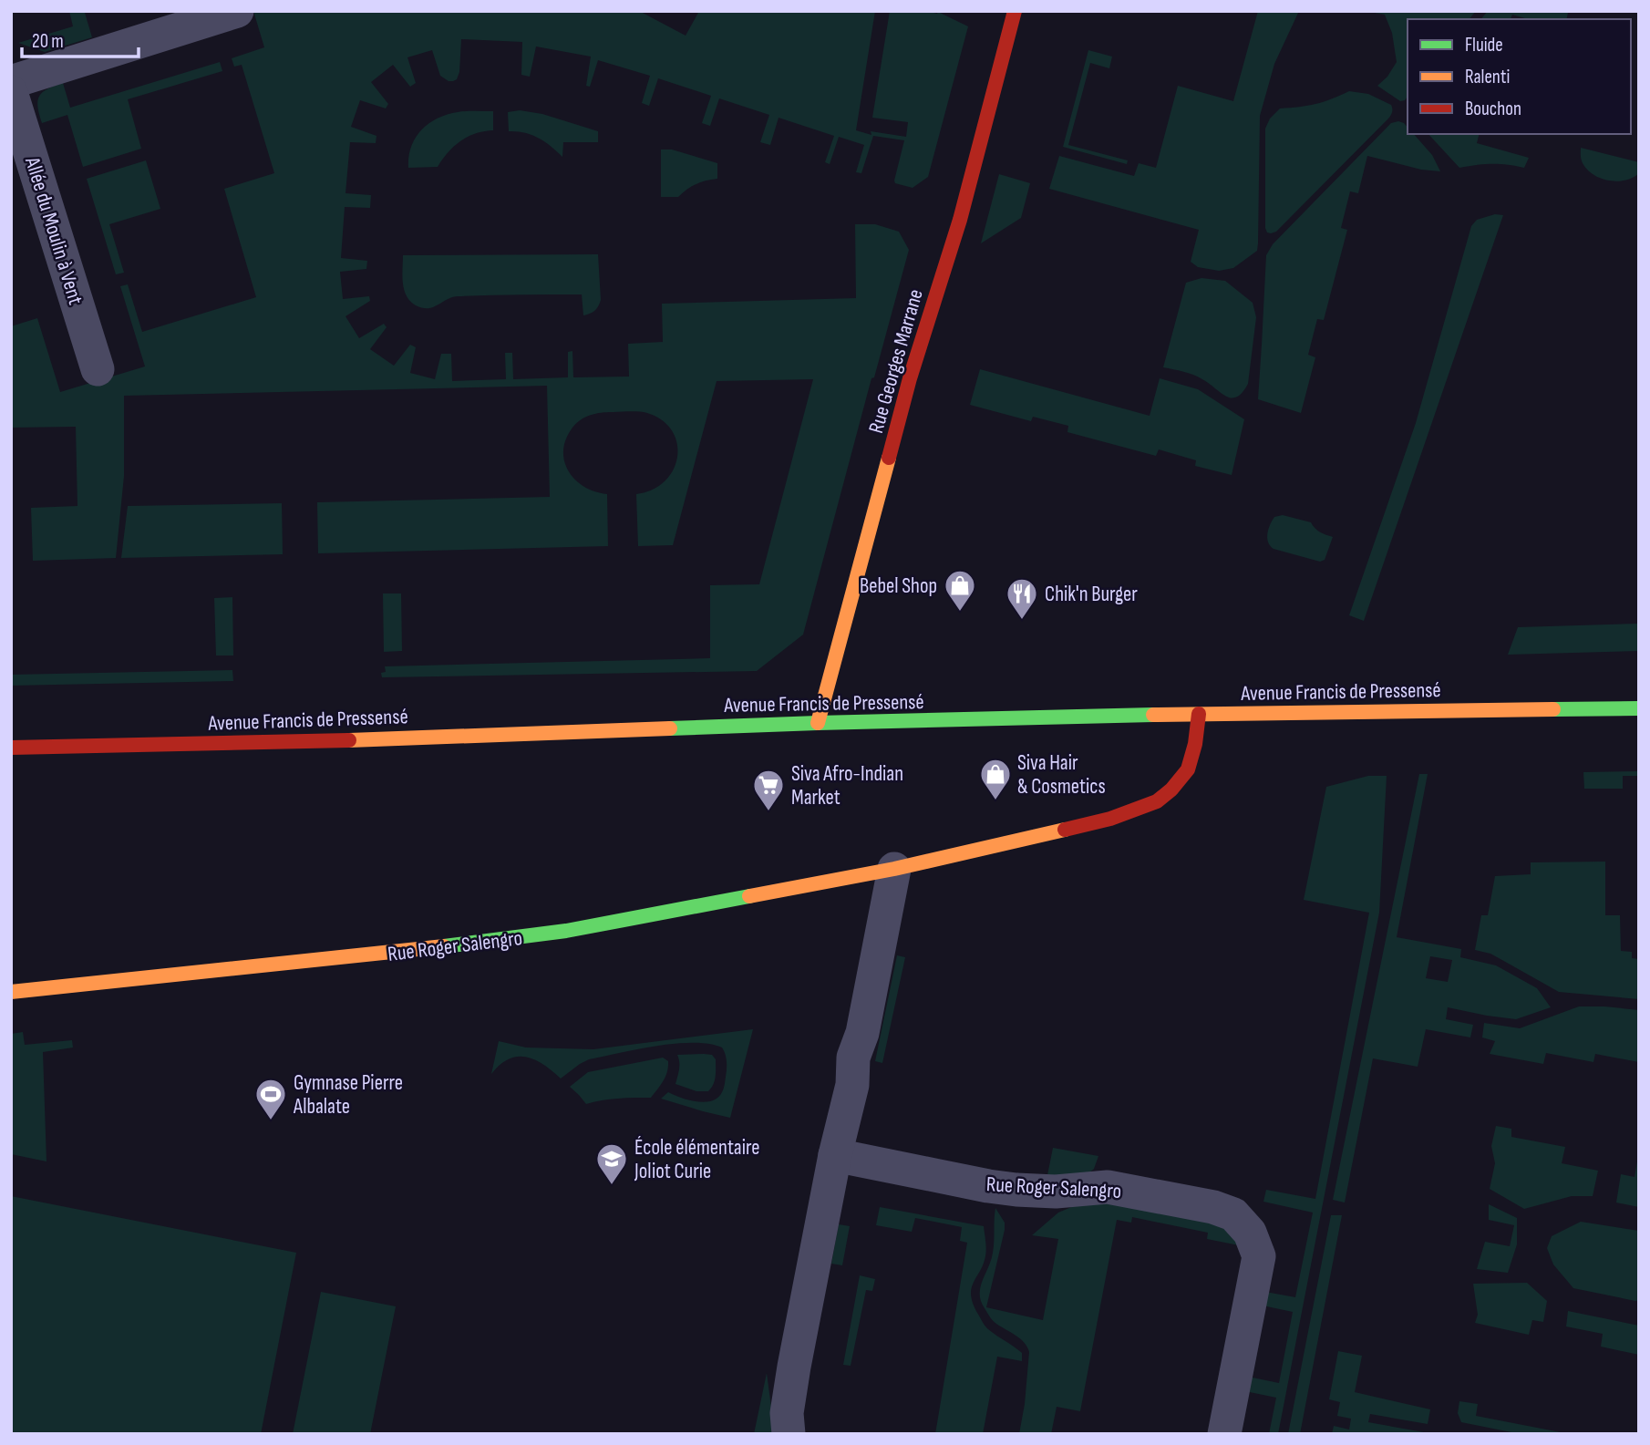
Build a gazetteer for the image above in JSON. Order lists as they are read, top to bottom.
{
  "streets": {
    "street": [
      "Allée du Moulin à Vent",
      "Rue Georges Marrane",
      "Avenue Francis de Pressensé",
      "Rue Roger Salengro"
    ]
  },
  "crossings": [
    ["Rue Georges Marrane", "Avenue Francis de Pressensé"],
    ["Avenue Francis de Pressensé", "Rue Roger Salengro"]
  ],
  "places": {
    "shop": ["Bebel Shop", "Siva Hair & Cosmetics"],
    "restaurant": ["Chik'n Burger"],
    "supermarket": ["Siva Afro-Indian Market"],
    "sports": ["Gymnase Pierre Albalate"],
    "school or university": ["École élémentaire Joliot Curie"]
  },
  "legend": ["Fluide", "Ralenti", "Bouchon"],
  "scale_bar": "20 m"
}
